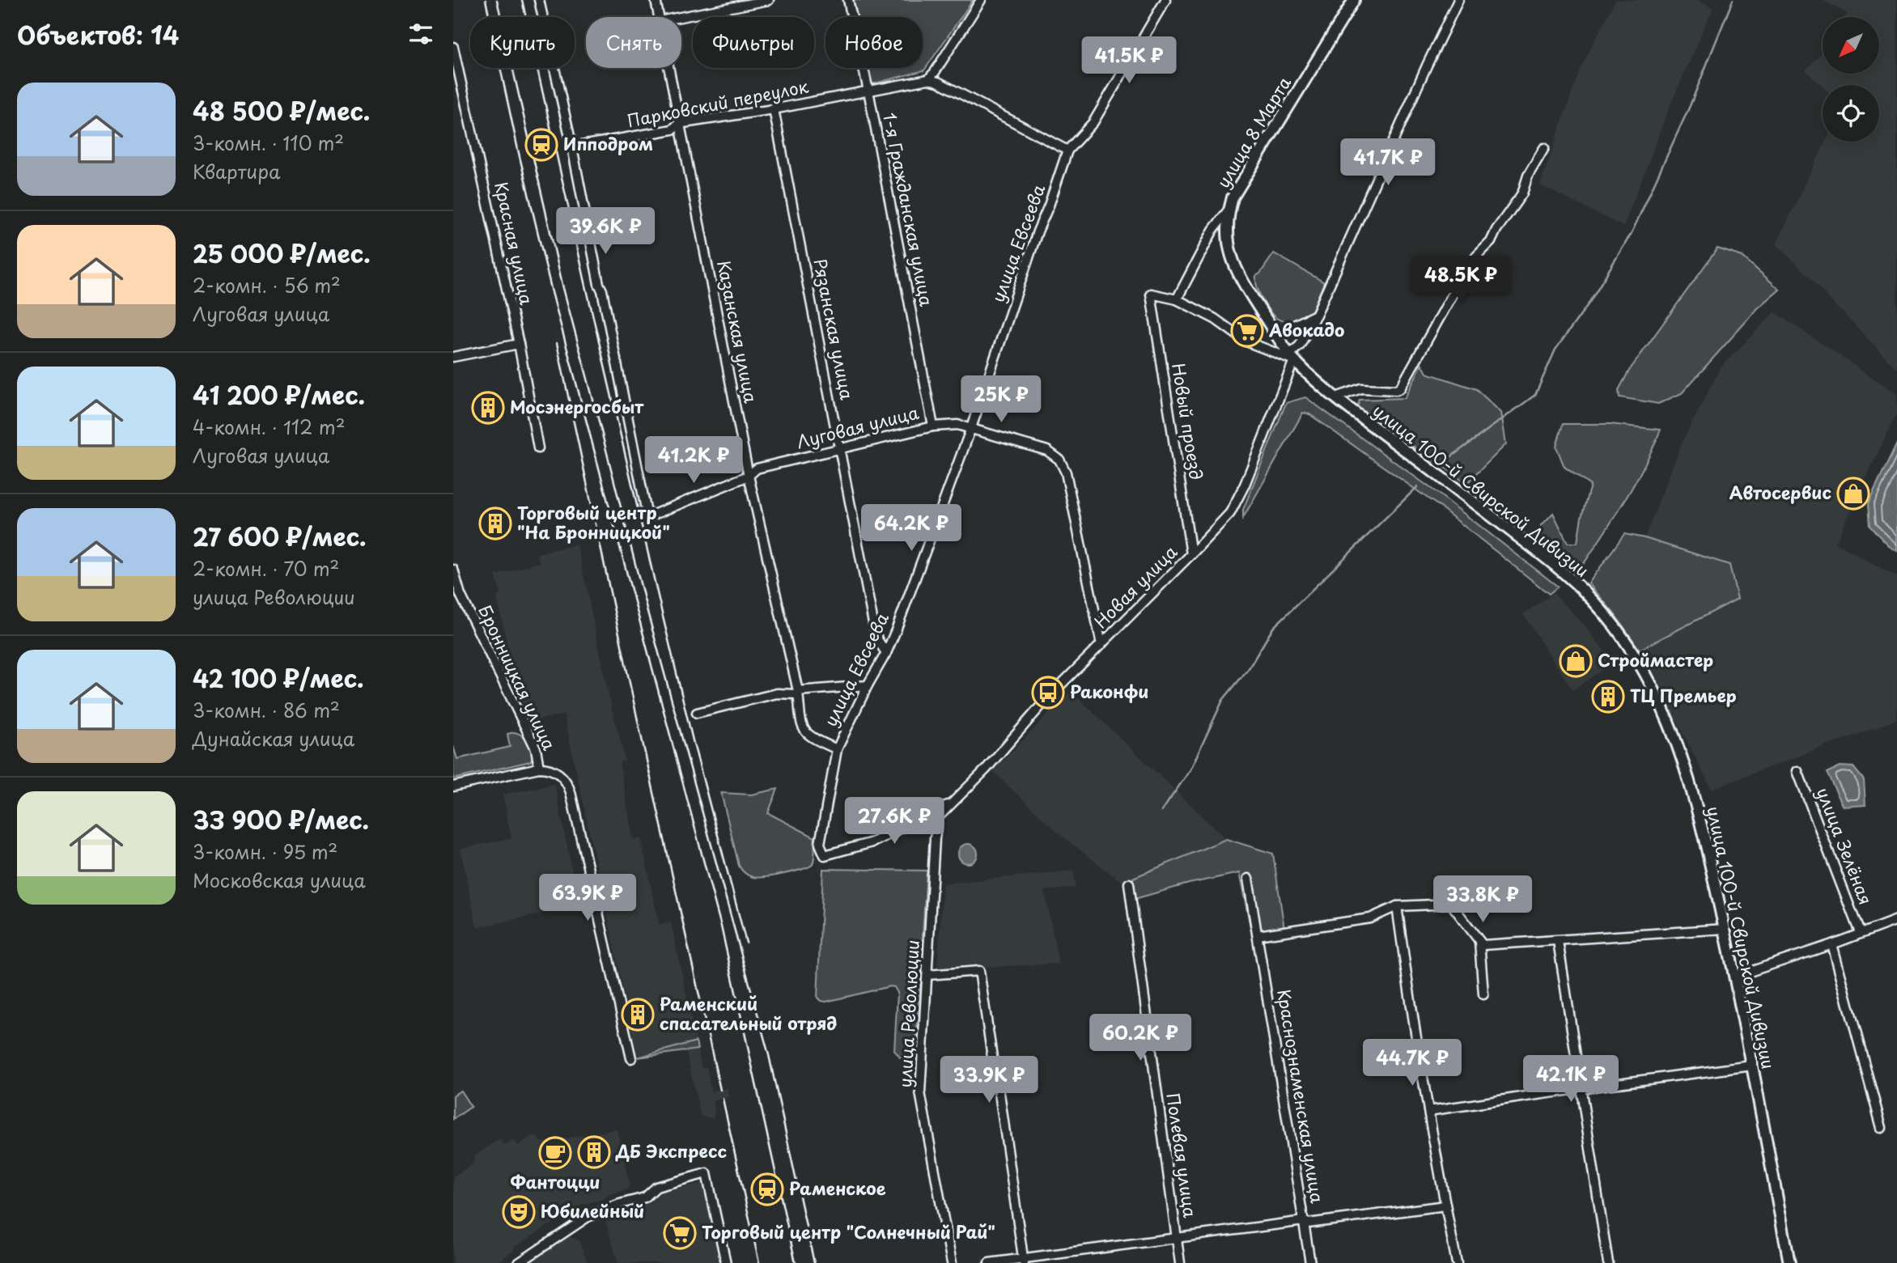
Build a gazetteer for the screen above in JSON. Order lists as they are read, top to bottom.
{
  "streets": {
    "main road": ["улица 8 Марта", "улица 100-й Свирской Дивизии"],
    "street": [
      "Парковский переулок",
      "1-я Гражданская улица",
      "Красная улица",
      "улица Евсеева",
      "Рязанская улица",
      "Казанская улица",
      "Новый проезд",
      "Луговая улица",
      "Новая улица",
      "Бронницкая улица",
      "улица Зелёная",
      "улица Революции",
      "Краснознаменская улица",
      "Полевая улица"
    ]
  },
  "crossings": [
    ["Парковский переулок", "1-я Гражданская улица"],
    ["Парковский переулок", "Рязанская улица"],
    ["Парковский переулок", "Казанская улица"],
    ["Парковский переулок", "Луговая улица"],
    ["улица 8 Марта", "улица 100-й Свирской Дивизии"],
    ["улица 8 Марта", "Новая улица"],
    ["1-я Гражданская улица", "Луговая улица"],
    ["улица Евсеева", "Рязанская улица"],
    ["улица Евсеева", "Казанская улица"],
    ["улица Евсеева", "Луговая улица"],
    ["улица Евсеева", "Новая улица"],
    ["улица Евсеева", "улица Революции"],
    ["Рязанская улица", "Луговая улица"],
    ["Казанская улица", "Луговая улица"],
    ["Новый проезд", "Новая улица"],
    ["Луговая улица", "Новая улица"],
    ["улица 100-й Свирской Дивизии", "Новая улица"],
    ["Новая улица", "улица Революции"]
  ],
  "places": {
    "station": ["Ипподром", "Раменское"],
    "supermarket": ["Авокадо", "Торговый центр \"Солнечный Рай\""],
    "building": [
      "Мосэнергосбыт",
      "Торговый центр \"На Бронницкой\"",
      "ТЦ Премьер",
      "Раменский спасательный отряд",
      "ДБ Экспресс"
    ],
    "shop": ["Автосервис", "Строймастер"],
    "bus stop": ["Раконфи"],
    "cafe": ["Фантоцци"],
    "theatre": ["Юбилейный"]
  },
  "north": "bottom left",
  "page": {
    "heading": "Объектов: 14",
    "chip": [
      "Купить",
      "Снять",
      "Фильтры",
      "Новое"
    ],
    "price": [
      "41.5K ₽",
      "41.7K ₽",
      "39.6K ₽",
      "48.5K ₽",
      "25K ₽",
      "41.2K ₽",
      "64.2K ₽",
      "27.6K ₽",
      "63.9K ₽",
      "33.8K ₽",
      "60.2K ₽",
      "44.7K ₽",
      "42.1K ₽",
      "33.9K ₽"
    ],
    "list": [
      {
        "name": "48 500 ₽/мес.",
        "note": "3-комн. · 110 m² · Квартира"
      },
      {
        "name": "25 000 ₽/мес.",
        "note": "2-комн. · 56 m² · Луговая улица"
      },
      {
        "name": "41 200 ₽/мес.",
        "note": "4-комн. · 112 m² · Луговая улица"
      },
      {
        "name": "27 600 ₽/мес.",
        "note": "2-комн. · 70 m² · улица Революции"
      },
      {
        "name": "42 100 ₽/мес.",
        "note": "3-комн. · 86 m² · Дунайская улица"
      },
      {
        "name": "33 900 ₽/мес.",
        "note": "3-комн. · 95 m² · Московская улица"
      }
    ]
  }
}
